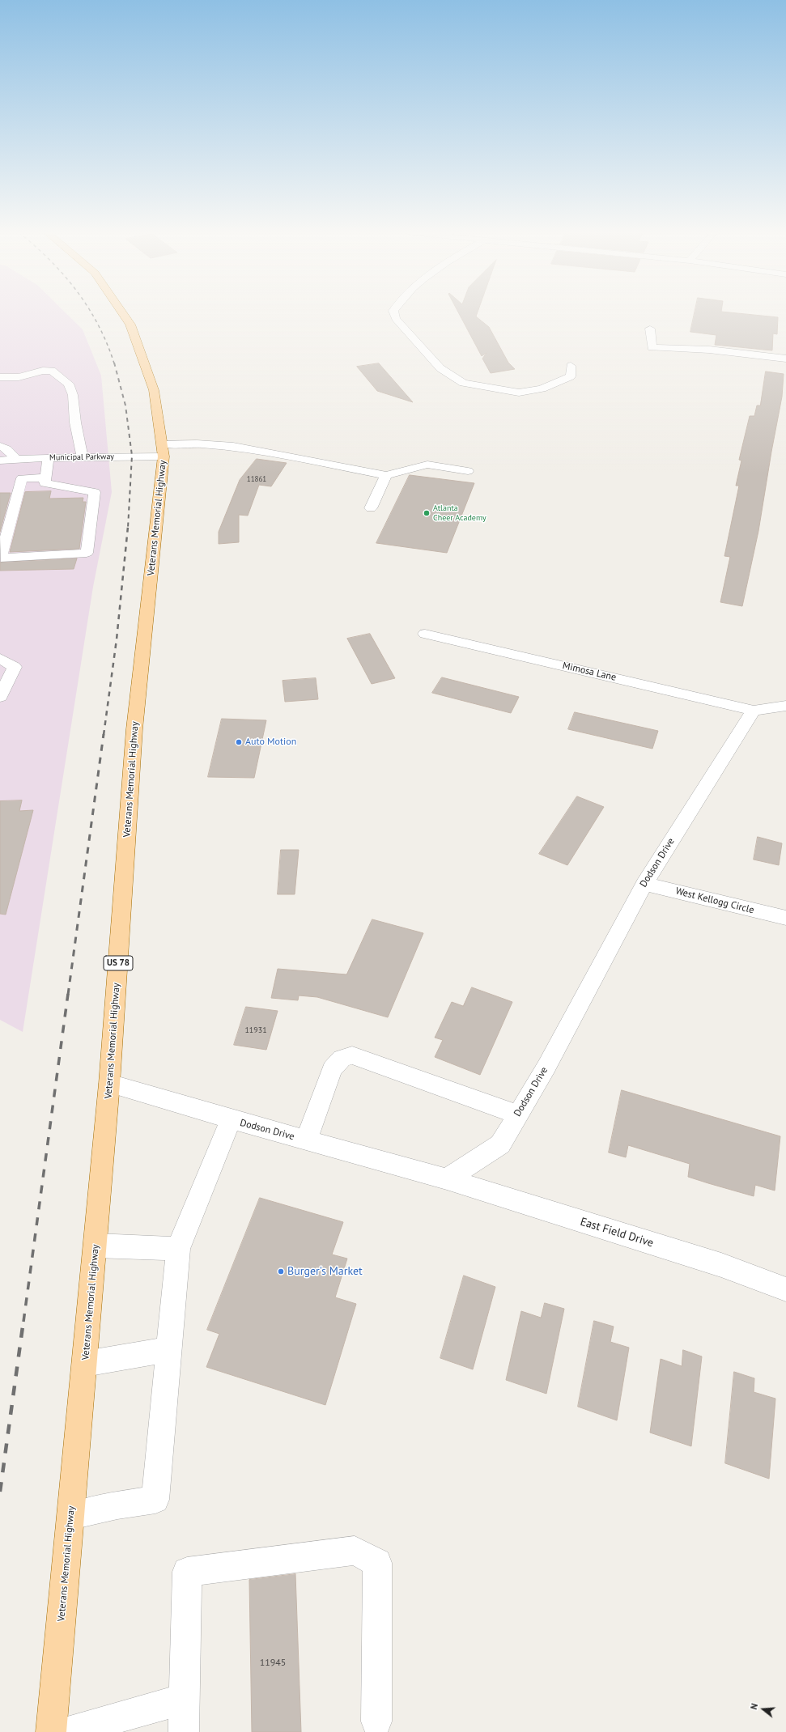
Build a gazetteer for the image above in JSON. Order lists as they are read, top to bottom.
{
  "streets": {
    "main road": ["Veterans Memorial Highway", "US 78"],
    "street": [
      "Municipal Parkway",
      "Mimosa Lane",
      "Dodson Drive",
      "West Kellogg Circle",
      "East Field Drive"
    ]
  },
  "crossings": [
    ["Municipal Parkway", "Veterans Memorial Highway"],
    ["Veterans Memorial Highway", "Dodson Drive"],
    ["Mimosa Lane", "Dodson Drive"],
    ["Dodson Drive", "West Kellogg Circle"],
    ["Dodson Drive", "East Field Drive"]
  ],
  "places": ["Atlanta Cheer Academy", "Auto Motion", "Burger's Market"],
  "house_numbers": ["11861", "11931", "11945"],
  "north": "left"
}
